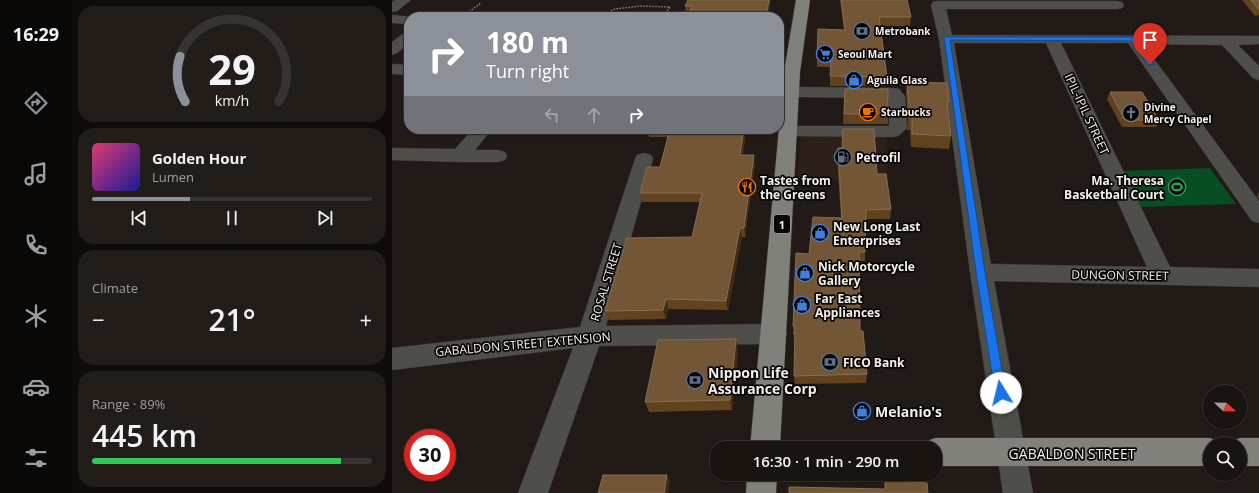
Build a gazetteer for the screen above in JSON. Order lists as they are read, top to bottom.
{
  "streets": {
    "main road": ["1", "GABALDON STREET"],
    "street": [
      "IPIL-IPIL STREET",
      "DUNGON STREET",
      "ROSAL STREET",
      "GABALDON STREET EXTENSION"
    ]
  },
  "crossings": [
    ["IPIL-IPIL STREET", "DUNGON STREET"],
    ["1", "GABALDON STREET EXTENSION"],
    ["ROSAL STREET", "GABALDON STREET EXTENSION"]
  ],
  "places": {
    "bank": ["Metrobank", "FICO Bank", "Nippon Life Assurance Corp"],
    "supermarket": ["Seoul Mart"],
    "shop": [
      "Aguila Glass",
      "New Long Last Enterprises",
      "Nick Motorcycle Gallery",
      "Far East Appliances",
      "Melanio's"
    ],
    "cafe": ["Starbucks"],
    "church": ["Divine Mercy Chapel"],
    "fuel station": ["Petrofil"],
    "restaurant": ["Tastes from the Greens"],
    "sports": ["Ma. Theresa Basketball Court"]
  },
  "north": "right",
  "page": {
    "tabs": "16:29",
    "turn": ["180 m", "Turn right"],
    "song": ["Golden Hour", "Lumen"],
    "tile": [
      "Climate",
      ["Range · 89%", "445 km"]
    ],
    "heat": ["−", "21°", "+"],
    "limit": "30",
    "trip": "16:30 · 1 min · 290 m",
    "gauge": ["29", "km/h"]
  }
}
